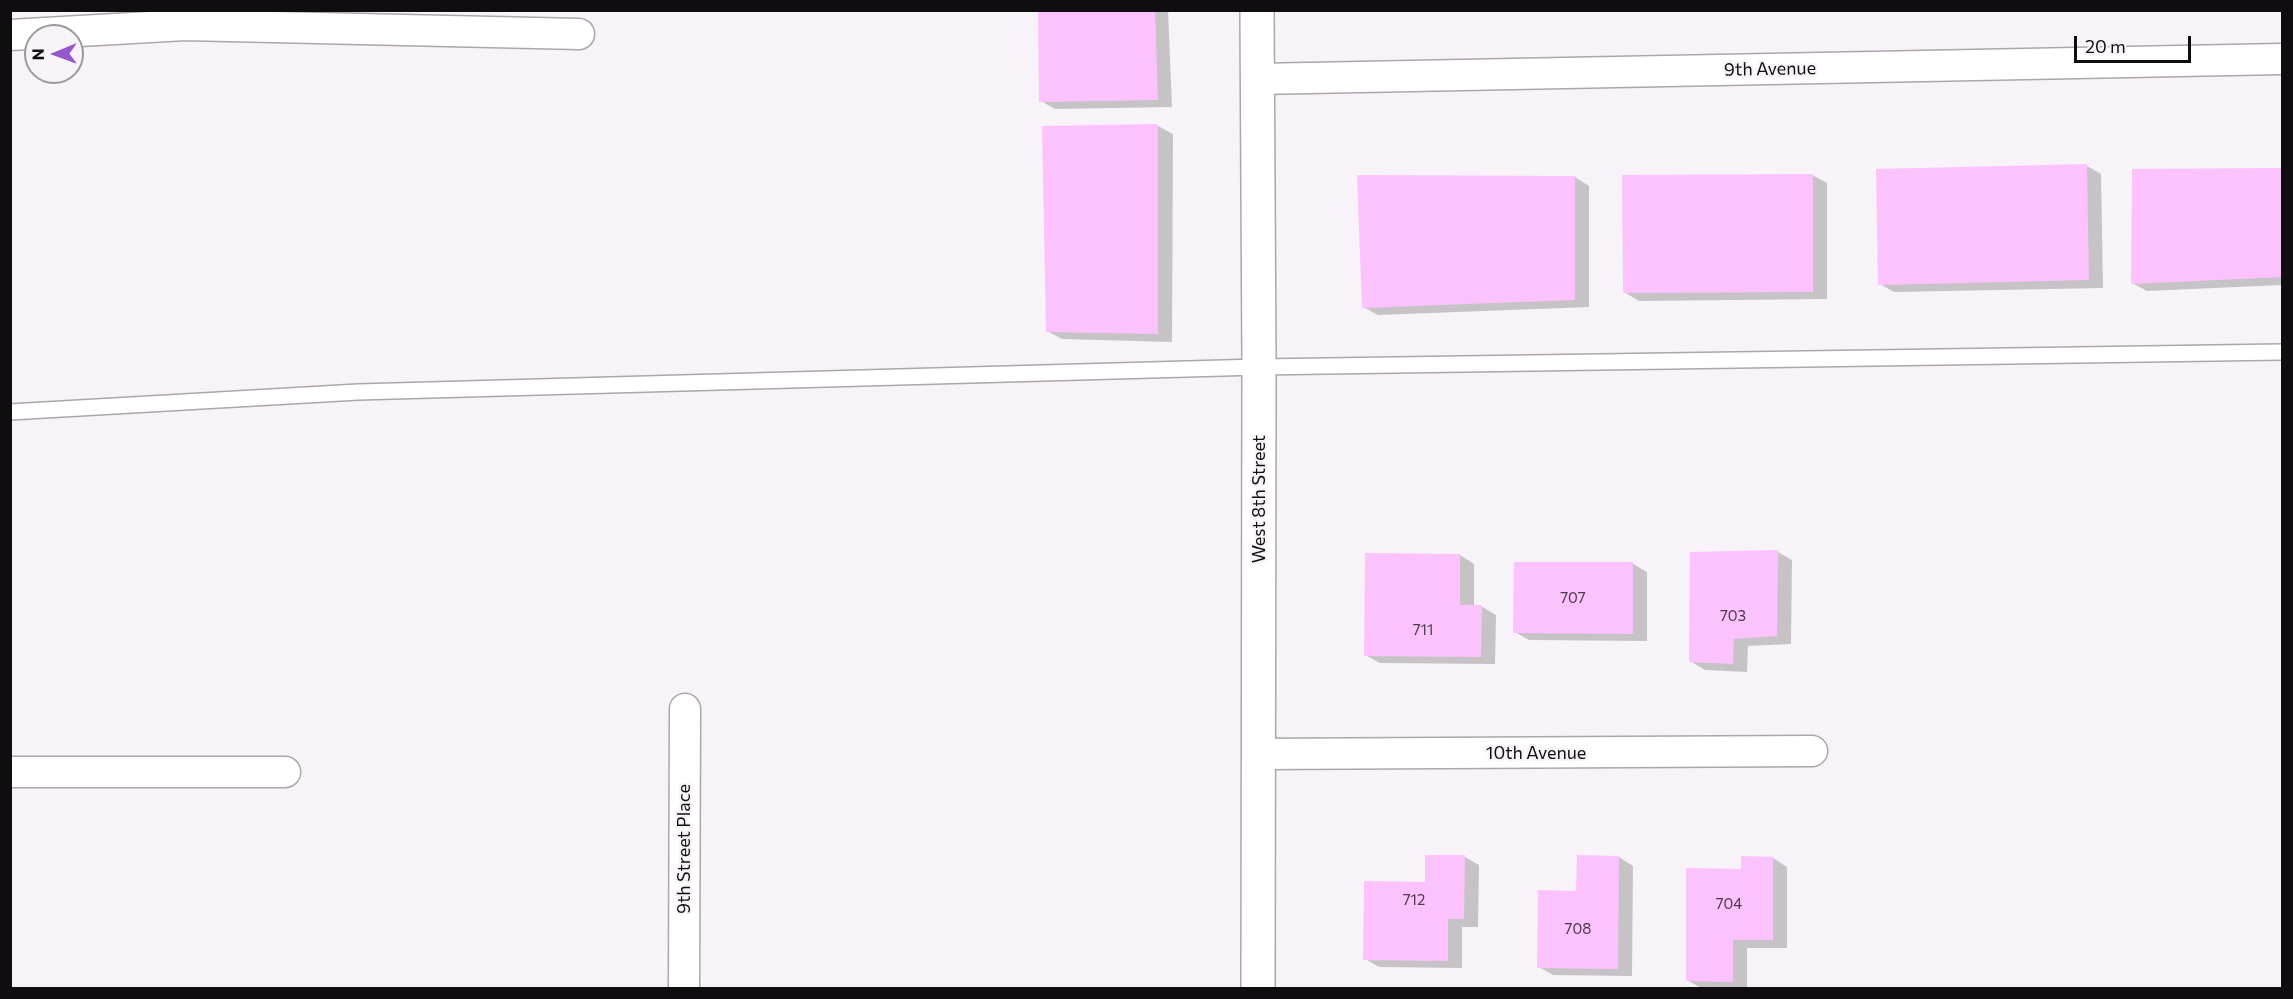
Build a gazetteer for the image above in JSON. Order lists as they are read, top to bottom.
{
  "streets": {
    "street": [
      "9th Avenue",
      "West 8th Street",
      "10th Avenue",
      "9th Street Place"
    ]
  },
  "crossings": [
    ["9th Avenue", "West 8th Street"],
    ["West 8th Street", "10th Avenue"]
  ],
  "house_numbers": [
    "707",
    "703",
    "711",
    "712",
    "704",
    "708"
  ],
  "scale_bar": "20 m",
  "north": "left"
}
